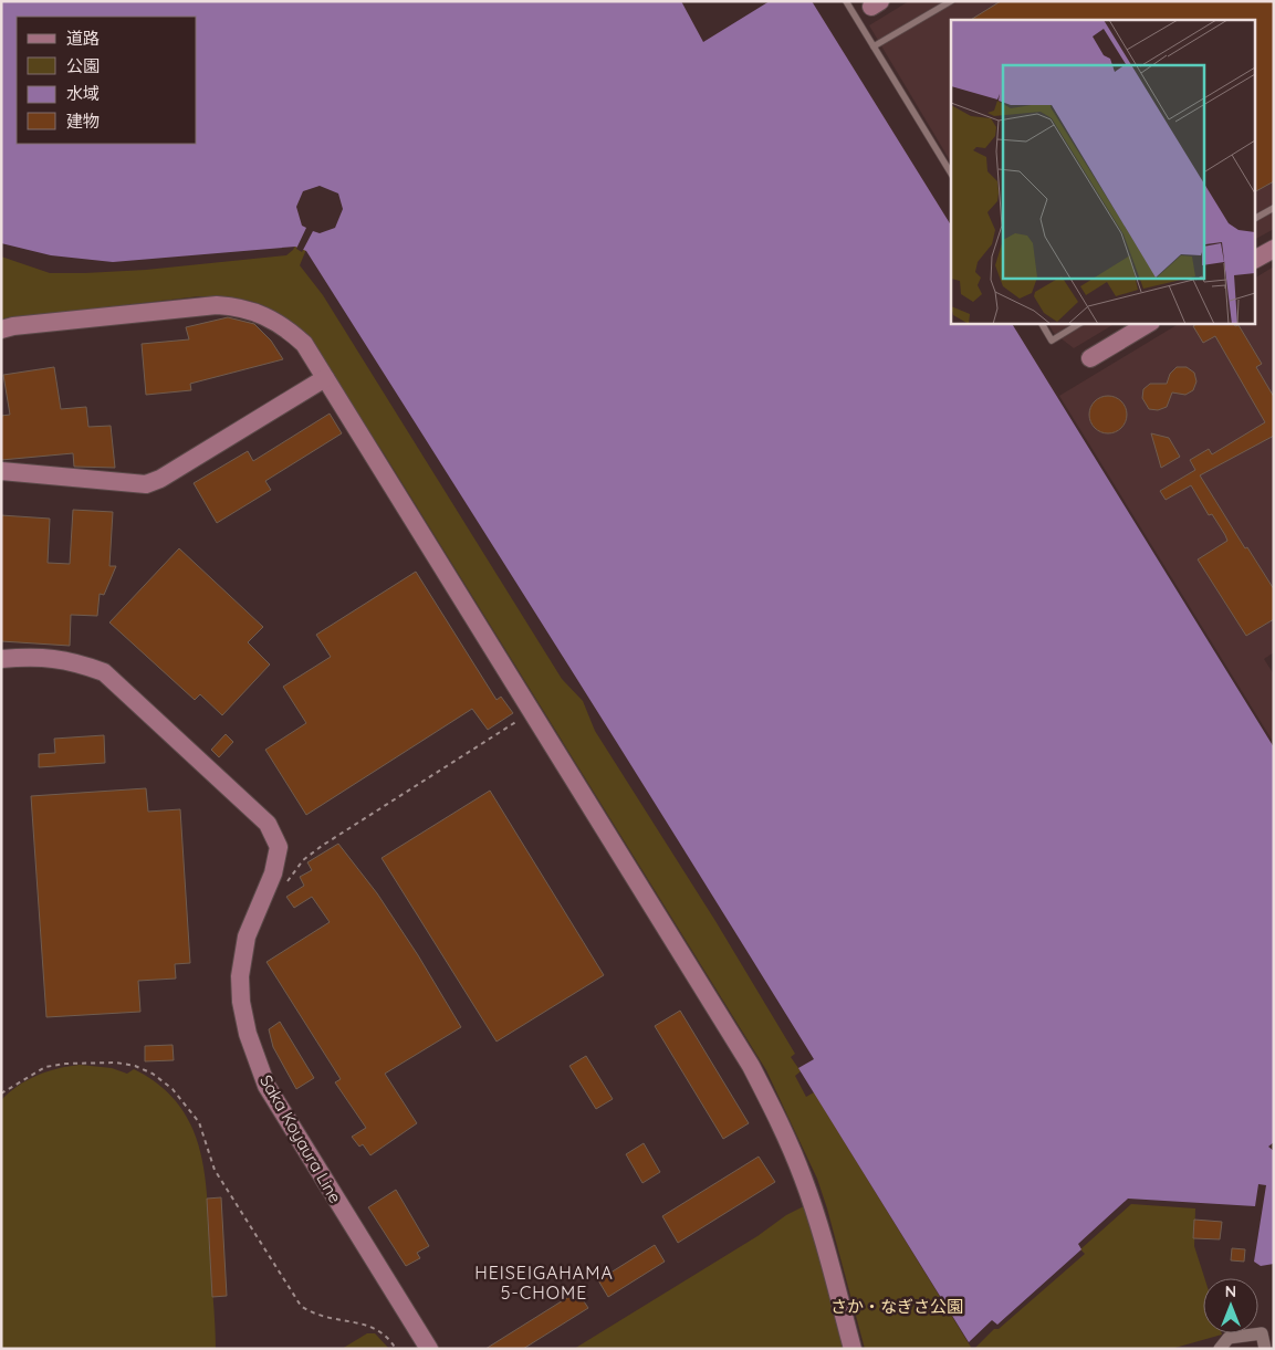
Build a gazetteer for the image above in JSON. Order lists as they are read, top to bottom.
{
  "streets": {
    "street": ["Saka Koyaura Line"]
  },
  "districts": ["HEISEIGAHAMA 5-CHOME"],
  "parks": ["さか・なぎさ公園"],
  "legend": [
    "道路",
    "公園",
    "水域",
    "建物"
  ],
  "north": "top"
}
